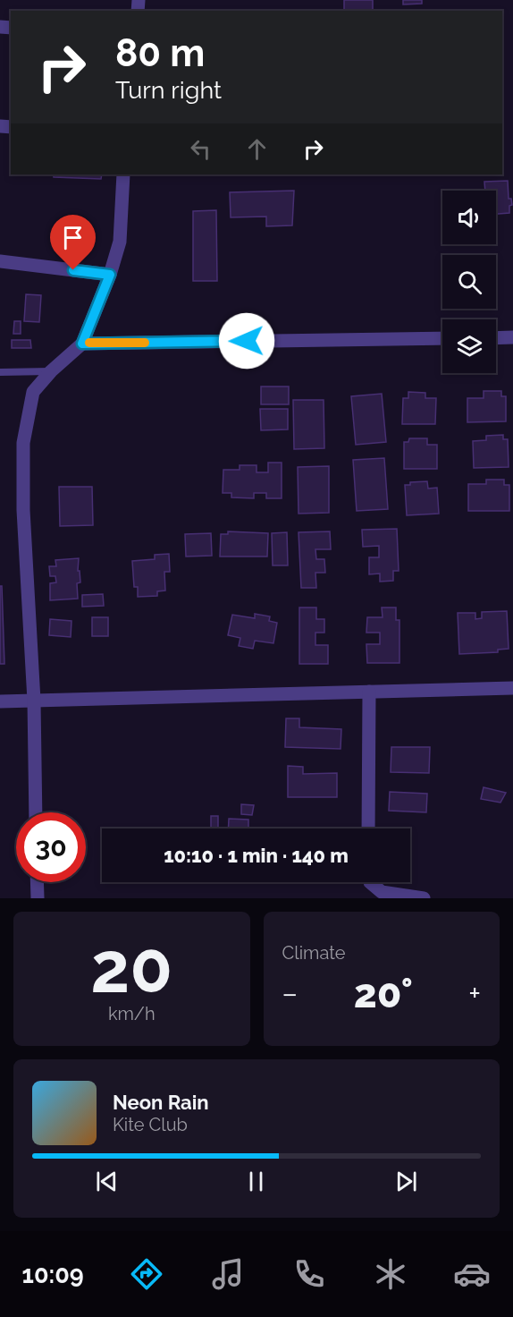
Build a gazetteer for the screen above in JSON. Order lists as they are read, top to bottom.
{
  "page": {
    "turn": ["80 m", "Turn right"],
    "limit": "30",
    "trip": "10:10 · 1 min · 140 m",
    "tile": [
      ["20", "km/h"],
      "Climate"
    ],
    "heat": ["−", "20°", "+"],
    "song": ["Neon Rain", "Kite Club"],
    "tabs": "10:09"
  }
}
